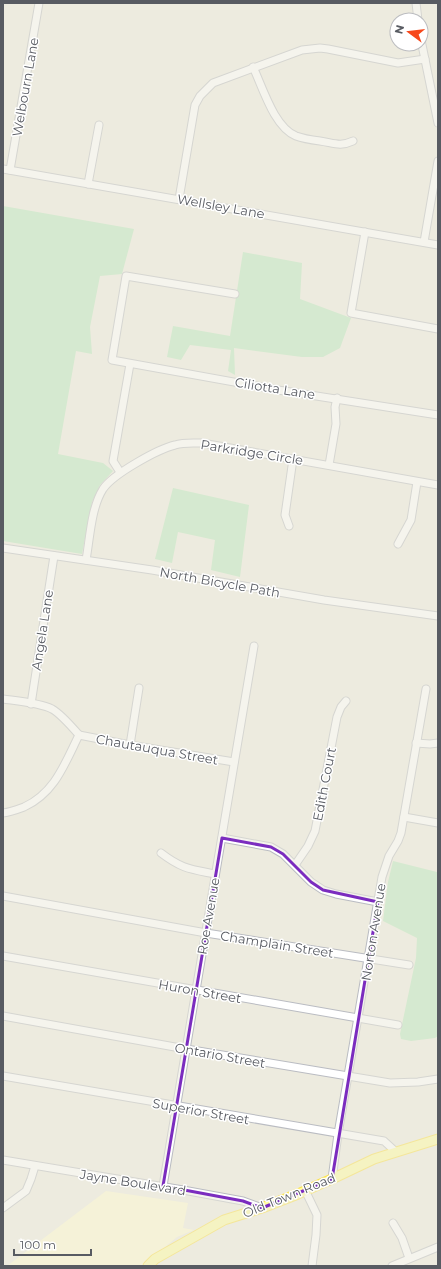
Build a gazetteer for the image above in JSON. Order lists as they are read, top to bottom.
{
  "streets": {
    "main road": ["Old Town Road"],
    "street": [
      "Welbourn Lane",
      "Wellsley Lane",
      "Ciliotta Lane",
      "Parkridge Circle",
      "North Bicycle Path",
      "Angela Lane",
      "Chautauqua Street",
      "Edith Court",
      "Roe Avenue",
      "Norton Avenue",
      "Champlain Street",
      "Huron Street",
      "Ontario Street",
      "Superior Street",
      "Jayne Boulevard"
    ]
  },
  "crossings": [
    ["Welbourn Lane", "Wellsley Lane"],
    ["Parkridge Circle", "North Bicycle Path"],
    ["North Bicycle Path", "Angela Lane"],
    ["Chautauqua Street", "Roe Avenue"],
    ["Roe Avenue", "Champlain Street"],
    ["Roe Avenue", "Huron Street"],
    ["Roe Avenue", "Ontario Street"],
    ["Roe Avenue", "Superior Street"],
    ["Roe Avenue", "Jayne Boulevard"],
    ["Norton Avenue", "Champlain Street"],
    ["Norton Avenue", "Huron Street"],
    ["Norton Avenue", "Ontario Street"],
    ["Norton Avenue", "Superior Street"],
    ["Norton Avenue", "Old Town Road"],
    ["Superior Street", "Old Town Road"],
    ["Jayne Boulevard", "Old Town Road"]
  ],
  "scale_bar": "100 m",
  "north": "left"
}
